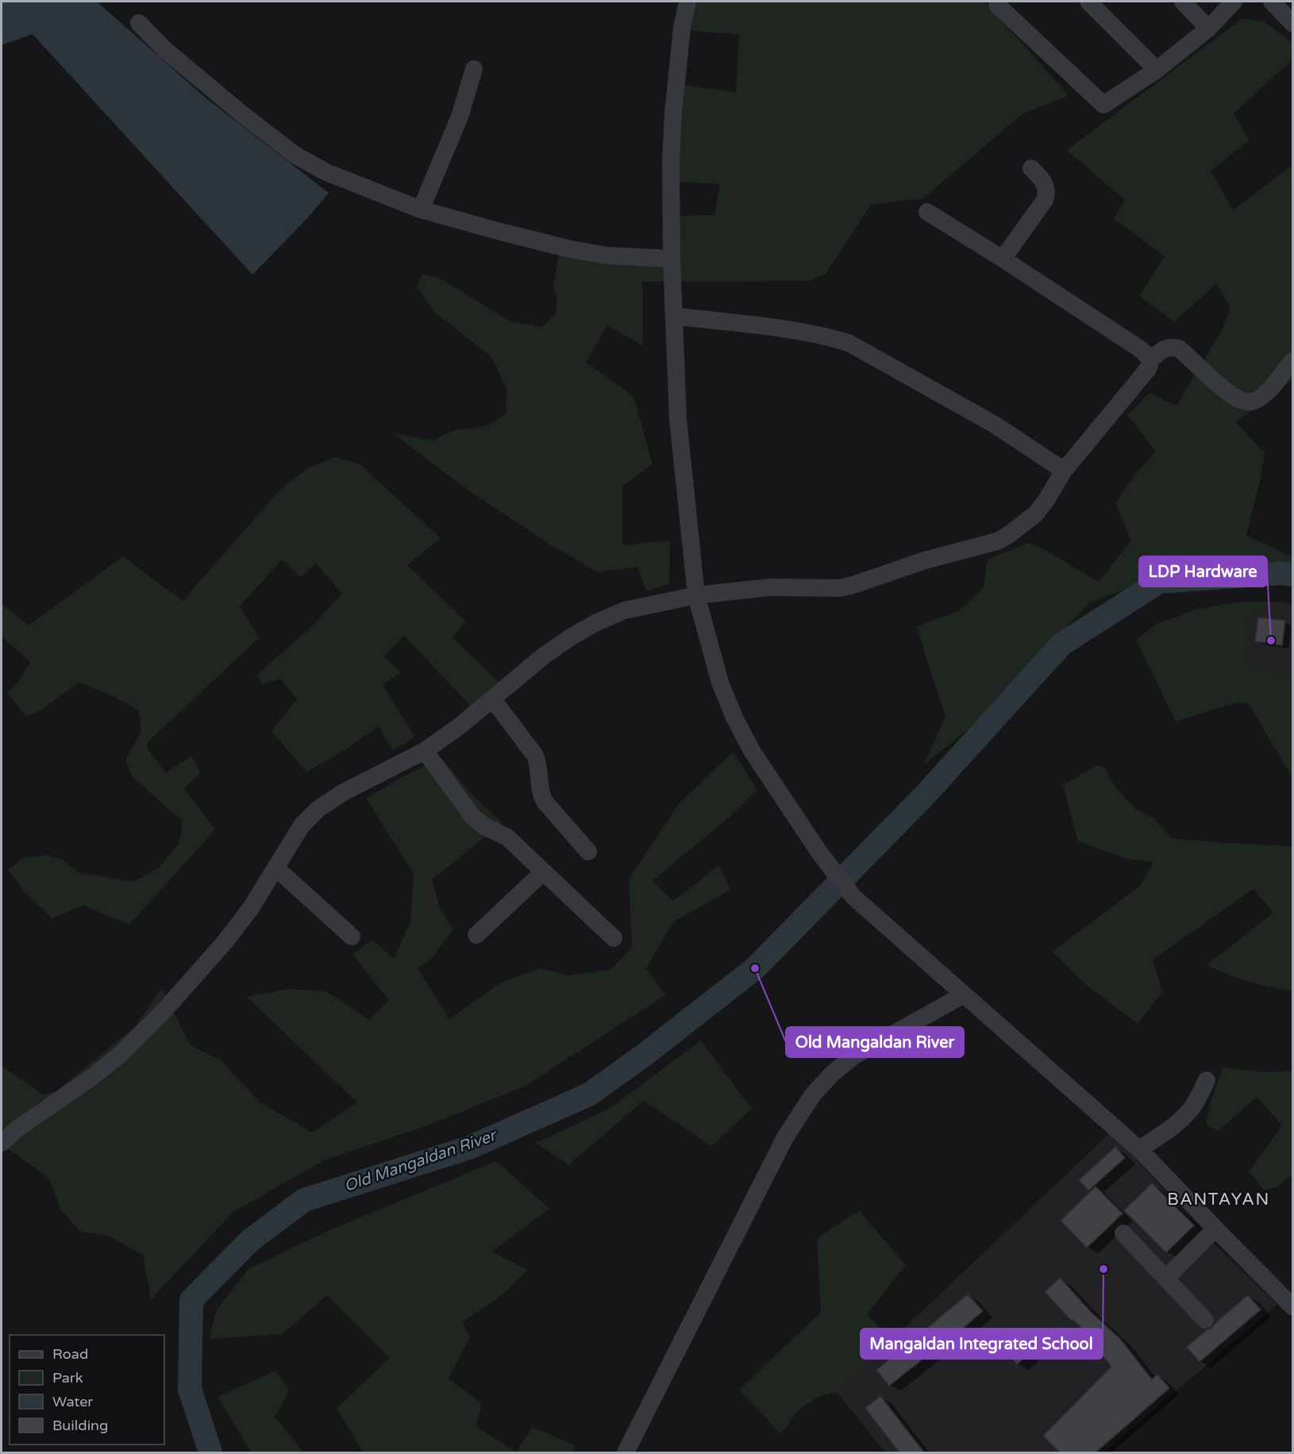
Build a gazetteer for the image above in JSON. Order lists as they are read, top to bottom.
{
  "districts": ["BANTAYAN"],
  "water": ["Old Mangaldan River"],
  "places": ["LDP Hardware", "Old Mangaldan River", "Mangaldan Integrated School"],
  "legend": [
    "Road",
    "Park",
    "Water",
    "Building"
  ]
}
